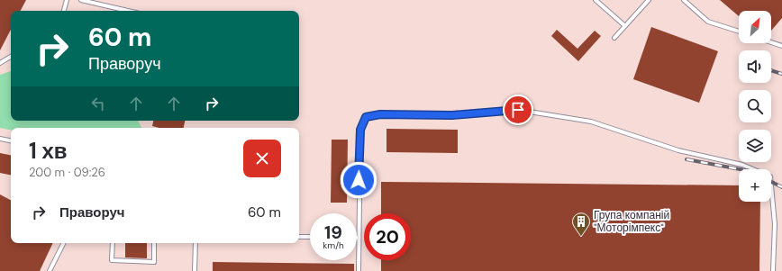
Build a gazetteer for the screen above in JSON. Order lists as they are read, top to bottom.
{
  "places": {
    "building": ["Група компаній \"Моторімпекс\""]
  },
  "north": "top right",
  "page": {
    "map_buttons": "+",
    "turn": ["60 m", "Праворуч"],
    "heading": ["1 хв", "200 m · 09:26"],
    "list": [
      {
        "name": "Праворуч",
        "value": "60 m"
      }
    ],
    "speed": "19 km/h",
    "limit": "20"
  }
}
